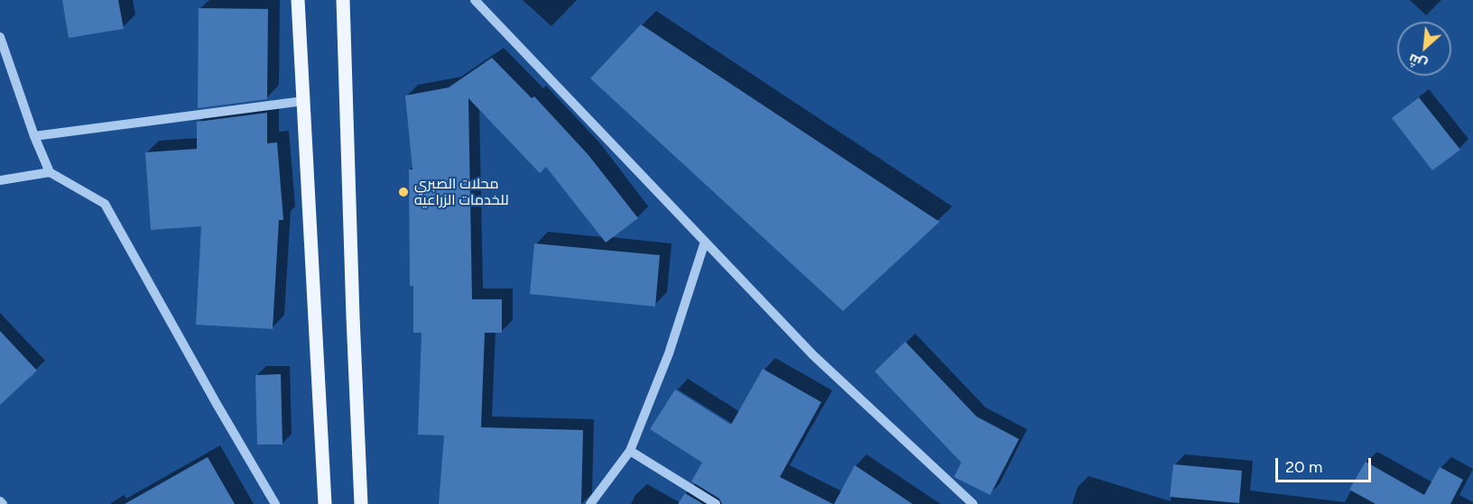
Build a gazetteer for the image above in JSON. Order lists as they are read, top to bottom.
{
  "places": ["محلات الصبري للخدمات الزراعيه"],
  "scale_bar": "20 m",
  "north": "bottom left"
}
